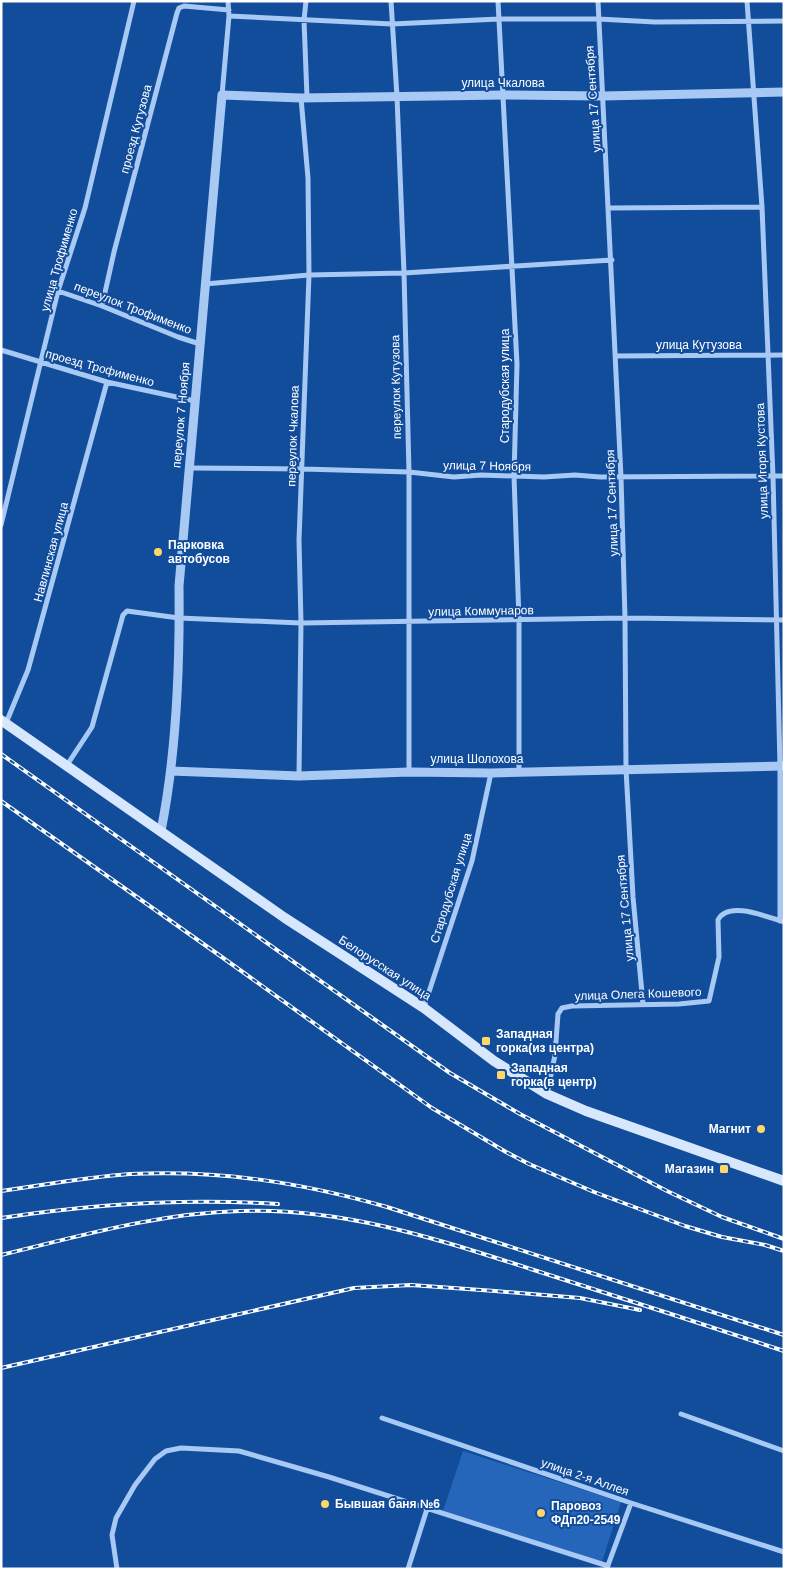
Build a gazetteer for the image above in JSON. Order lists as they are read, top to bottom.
{
  "streets": {
    "main road": ["Белорусская улица"],
    "street": [
      "улица Чкалова",
      "улица 17 Сентября",
      "проезд Кутузова",
      "улица Трофименко",
      "переулок Трофименко",
      "улица Кутузова",
      "проезд Трофименко",
      "Стародубская улица",
      "переулок Кутузова",
      "переулок 7 Ноября",
      "переулок Чкалова",
      "улица Игоря Кустова",
      "улица 7 Ноября",
      "Навлинская улица",
      "улица Коммунаров",
      "улица Шолохова",
      "улица Олега Кошевого",
      "улица 2-я Аллея"
    ]
  },
  "crossings": [
    ["улица Чкалова", "улица 17 Сентября"],
    ["улица Чкалова", "Стародубская улица"],
    ["улица Чкалова", "переулок Кутузова"],
    ["улица Чкалова", "переулок 7 Ноября"],
    ["улица Чкалова", "переулок Чкалова"],
    ["улица Чкалова", "улица Игоря Кустова"],
    ["улица 17 Сентября", "проезд Кутузова"],
    ["улица 17 Сентября", "улица Кутузова"],
    ["улица 17 Сентября", "улица 7 Ноября"],
    ["улица 17 Сентября", "улица Коммунаров"],
    ["улица 17 Сентября", "улица Шолохова"],
    ["улица 17 Сентября", "улица Олега Кошевого"],
    ["проезд Кутузова", "переулок Трофименко"],
    ["проезд Кутузова", "Стародубская улица"],
    ["проезд Кутузова", "переулок Кутузова"],
    ["проезд Кутузова", "переулок 7 Ноября"],
    ["проезд Кутузова", "переулок Чкалова"],
    ["проезд Кутузова", "улица Игоря Кустова"],
    ["улица Трофименко", "переулок Трофименко"],
    ["улица Трофименко", "проезд Трофименко"],
    ["переулок Трофименко", "переулок 7 Ноября"],
    ["улица Кутузова", "улица Игоря Кустова"],
    ["проезд Трофименко", "переулок 7 Ноября"],
    ["проезд Трофименко", "Навлинская улица"],
    ["Стародубская улица", "улица 7 Ноября"],
    ["Стародубская улица", "улица Коммунаров"],
    ["Стародубская улица", "улица Шолохова"],
    ["Стародубская улица", "Белорусская улица"],
    ["переулок Кутузова", "улица 7 Ноября"],
    ["переулок Кутузова", "улица Коммунаров"],
    ["переулок Кутузова", "улица Шолохова"],
    ["переулок 7 Ноября", "улица 7 Ноября"],
    ["переулок 7 Ноября", "улица Коммунаров"],
    ["переулок 7 Ноября", "улица Шолохова"],
    ["переулок 7 Ноября", "Белорусская улица"],
    ["переулок Чкалова", "улица 7 Ноября"],
    ["переулок Чкалова", "улица Коммунаров"],
    ["переулок Чкалова", "улица Шолохова"],
    ["улица Игоря Кустова", "улица 7 Ноября"],
    ["улица Игоря Кустова", "улица Коммунаров"],
    ["улица Игоря Кустова", "улица Шолохова"],
    ["улица Игоря Кустова", "улица Олега Кошевого"],
    ["Навлинская улица", "Белорусская улица"],
    ["улица Коммунаров", "Белорусская улица"],
    ["Белорусская улица", "улица Олега Кошевого"]
  ],
  "places": {
    "other": [
      "Парковка автобусов",
      "Магнит",
      "Бывшая баня №6",
      "Паровоз ФДп20-2549"
    ],
    "transit": ["Западная горка(из центра)", "Западная горка(в центр)", "Магазин"]
  }
}
